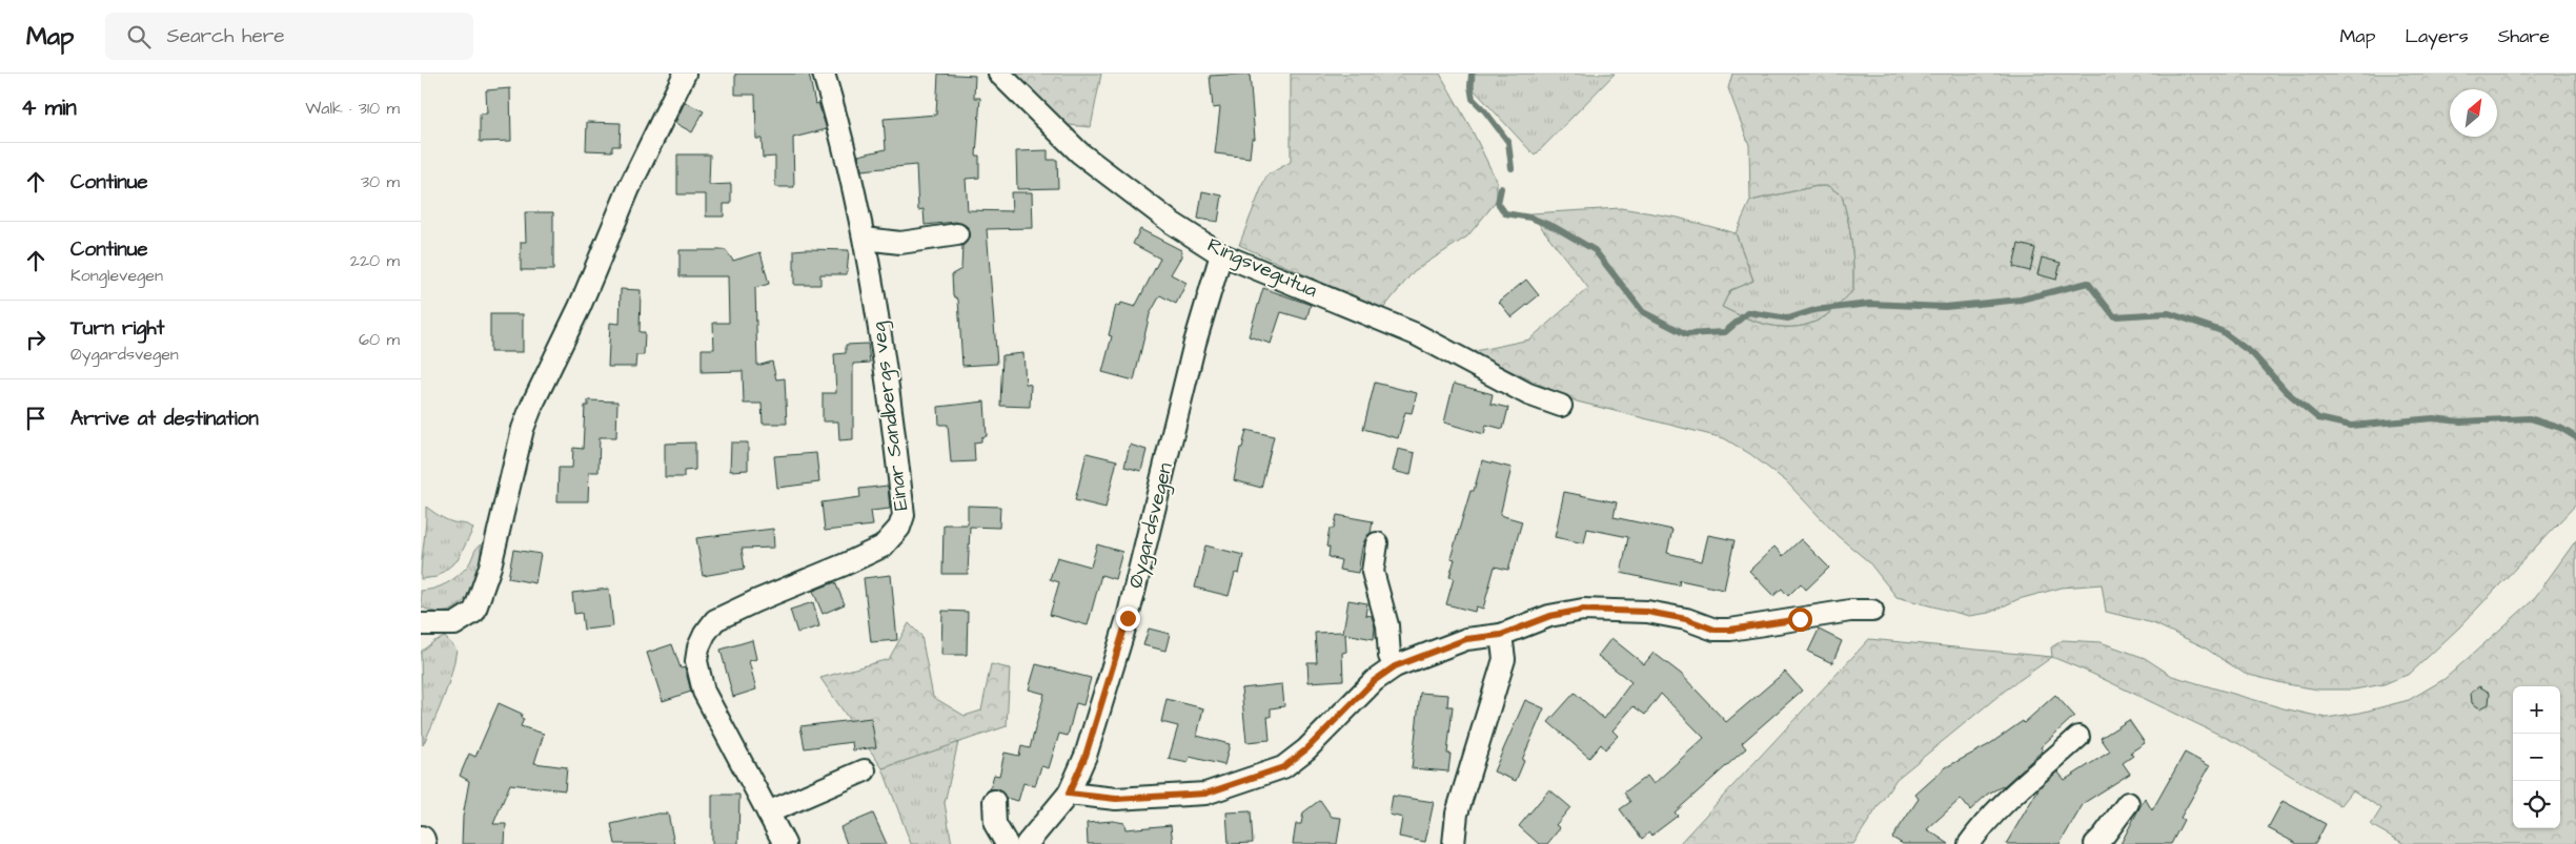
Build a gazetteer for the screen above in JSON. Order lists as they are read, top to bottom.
{
  "streets": {
    "street": ["Ringsvegutua", "Einar Sandbergs veg", "Øygardsvegen"]
  },
  "crossings": [
    ["Ringsvegutua", "Øygardsvegen"]
  ],
  "north": "top right",
  "page": {
    "header": "Map",
    "search": "Search here",
    "nav": ["Map", "Layers", "Share"],
    "heading": ["4 min", "Walk · 310 m"],
    "list": [
      ["Continue", "30 m"],
      ["Continue", "Konglevegen", "220 m"],
      ["Turn right", "Øygardsvegen", "60 m"],
      "Arrive at destination"
    ],
    "map_buttons": ["+", "−"]
  }
}
